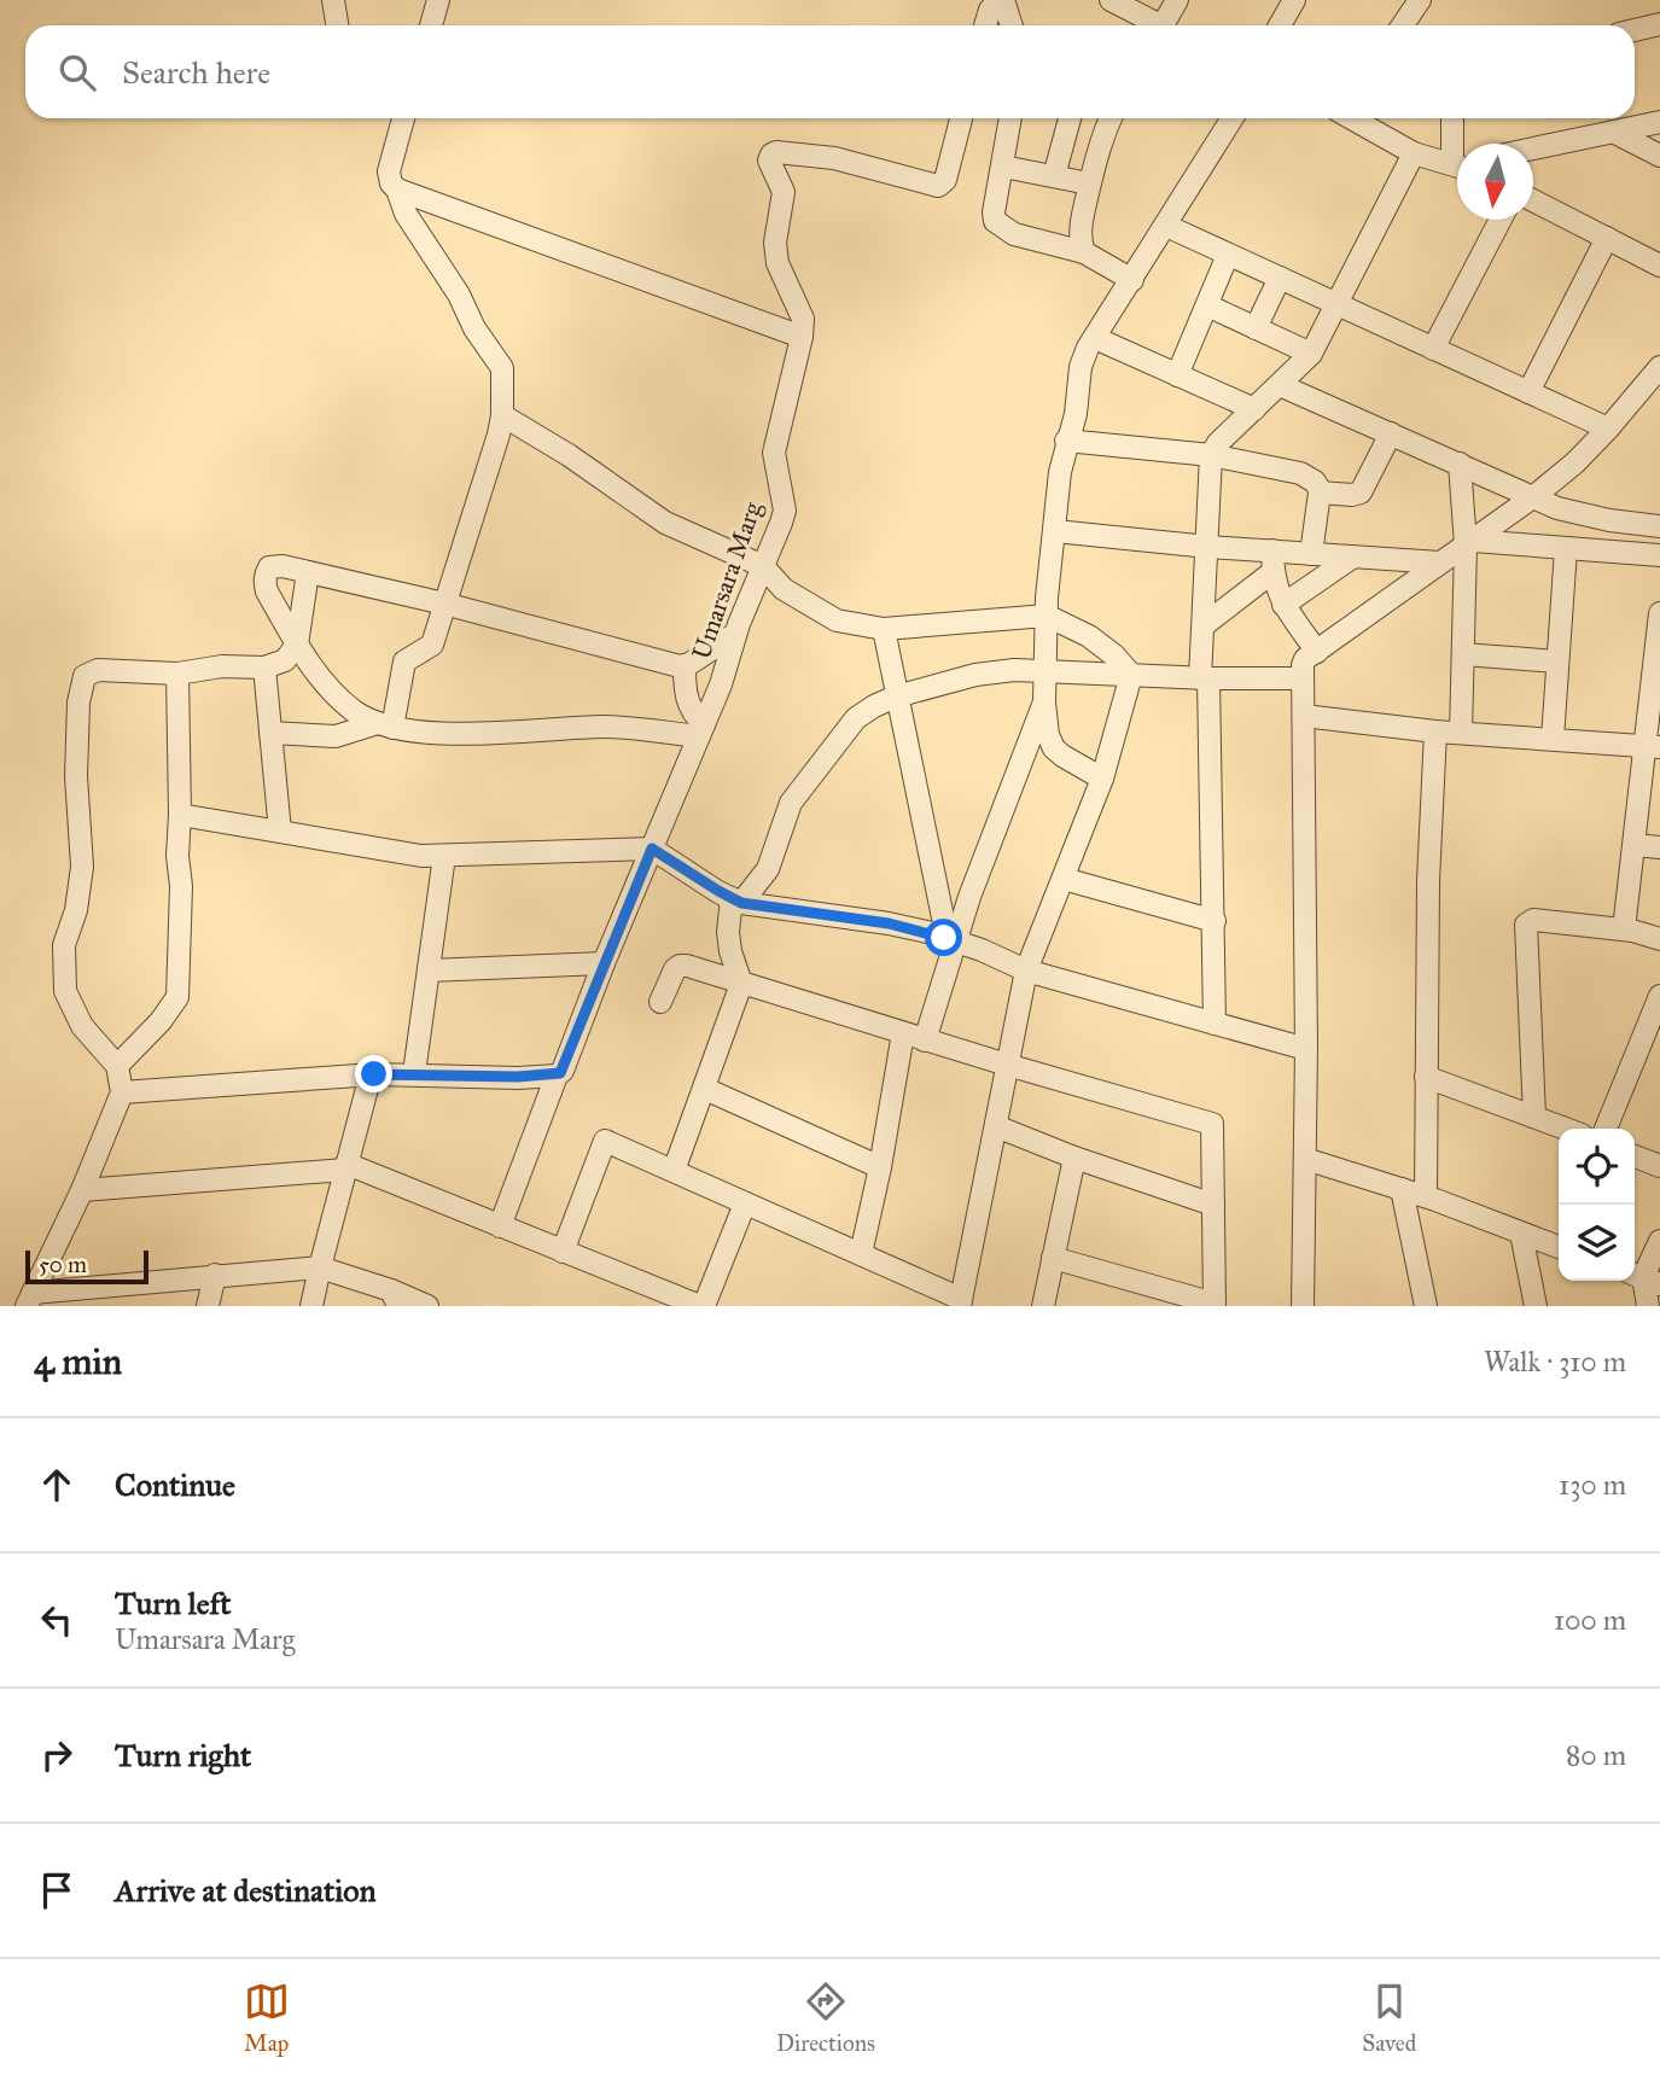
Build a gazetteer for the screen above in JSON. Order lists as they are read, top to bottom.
{
  "streets": {
    "street": ["Umarsara Marg"]
  },
  "scale_bar": "50 m",
  "north": "bottom",
  "page": {
    "search": "Search here",
    "scale": "50 m",
    "heading": ["4 min", "Walk · 310 m"],
    "list": [
      ["Continue", "130 m"],
      ["Turn left", "Umarsara Marg", "100 m"],
      ["Turn right", "80 m"],
      "Arrive at destination"
    ],
    "nav": ["Map", "Directions", "Saved"]
  }
}
